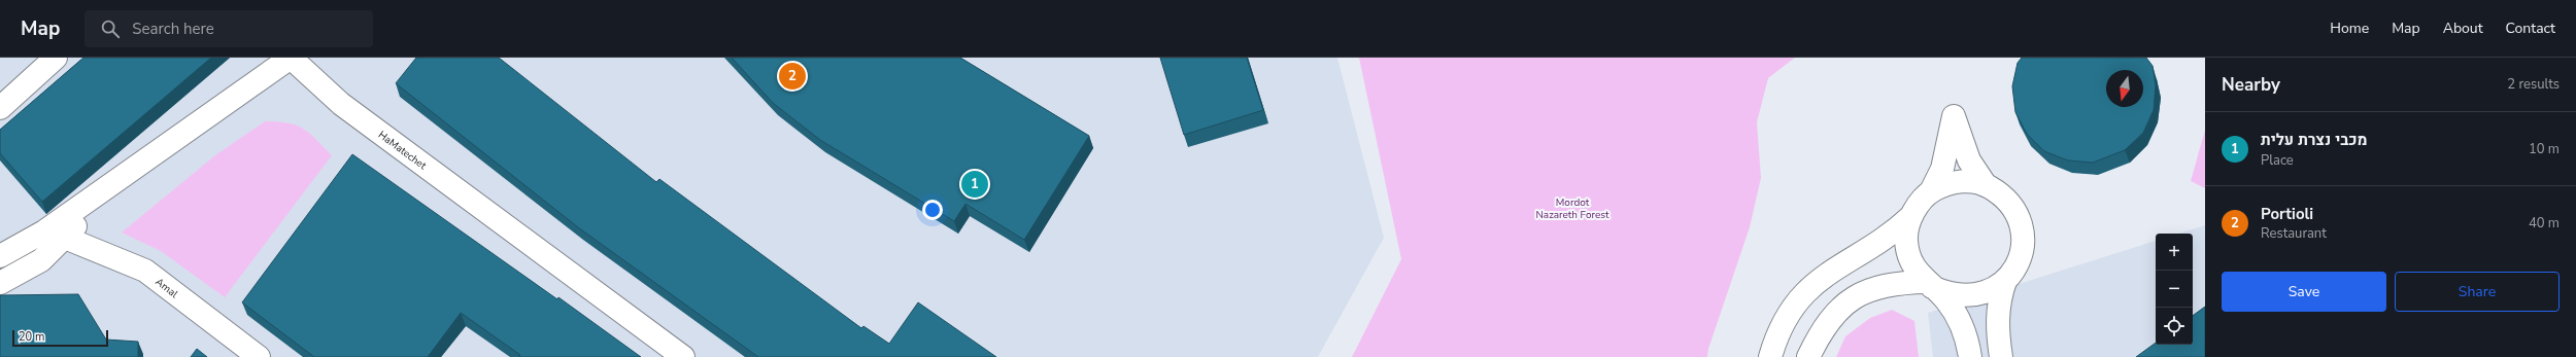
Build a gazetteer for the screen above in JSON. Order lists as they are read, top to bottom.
{
  "streets": {
    "street": ["HaMatechet", "Amal"]
  },
  "parks": ["Mordot Nazareth Forest"],
  "scale_bar": "20 m",
  "north": "bottom",
  "page": {
    "header": "Map",
    "search": "Search here",
    "nav": [
      "Home",
      "Map",
      "About",
      "Contact"
    ],
    "heading": ["Nearby", "2 results"],
    "pins": ["2", "1"],
    "list": [
      {
        "mark": "1",
        "name": "מכבי נצרת עלית",
        "note": "Place",
        "value": "10 m"
      },
      {
        "mark": "2",
        "name": "Portioli",
        "note": "Restaurant",
        "value": "40 m"
      }
    ],
    "map_buttons": ["+", "−"],
    "buttons": ["Save", "Share"],
    "scale": "20 m"
  }
}
